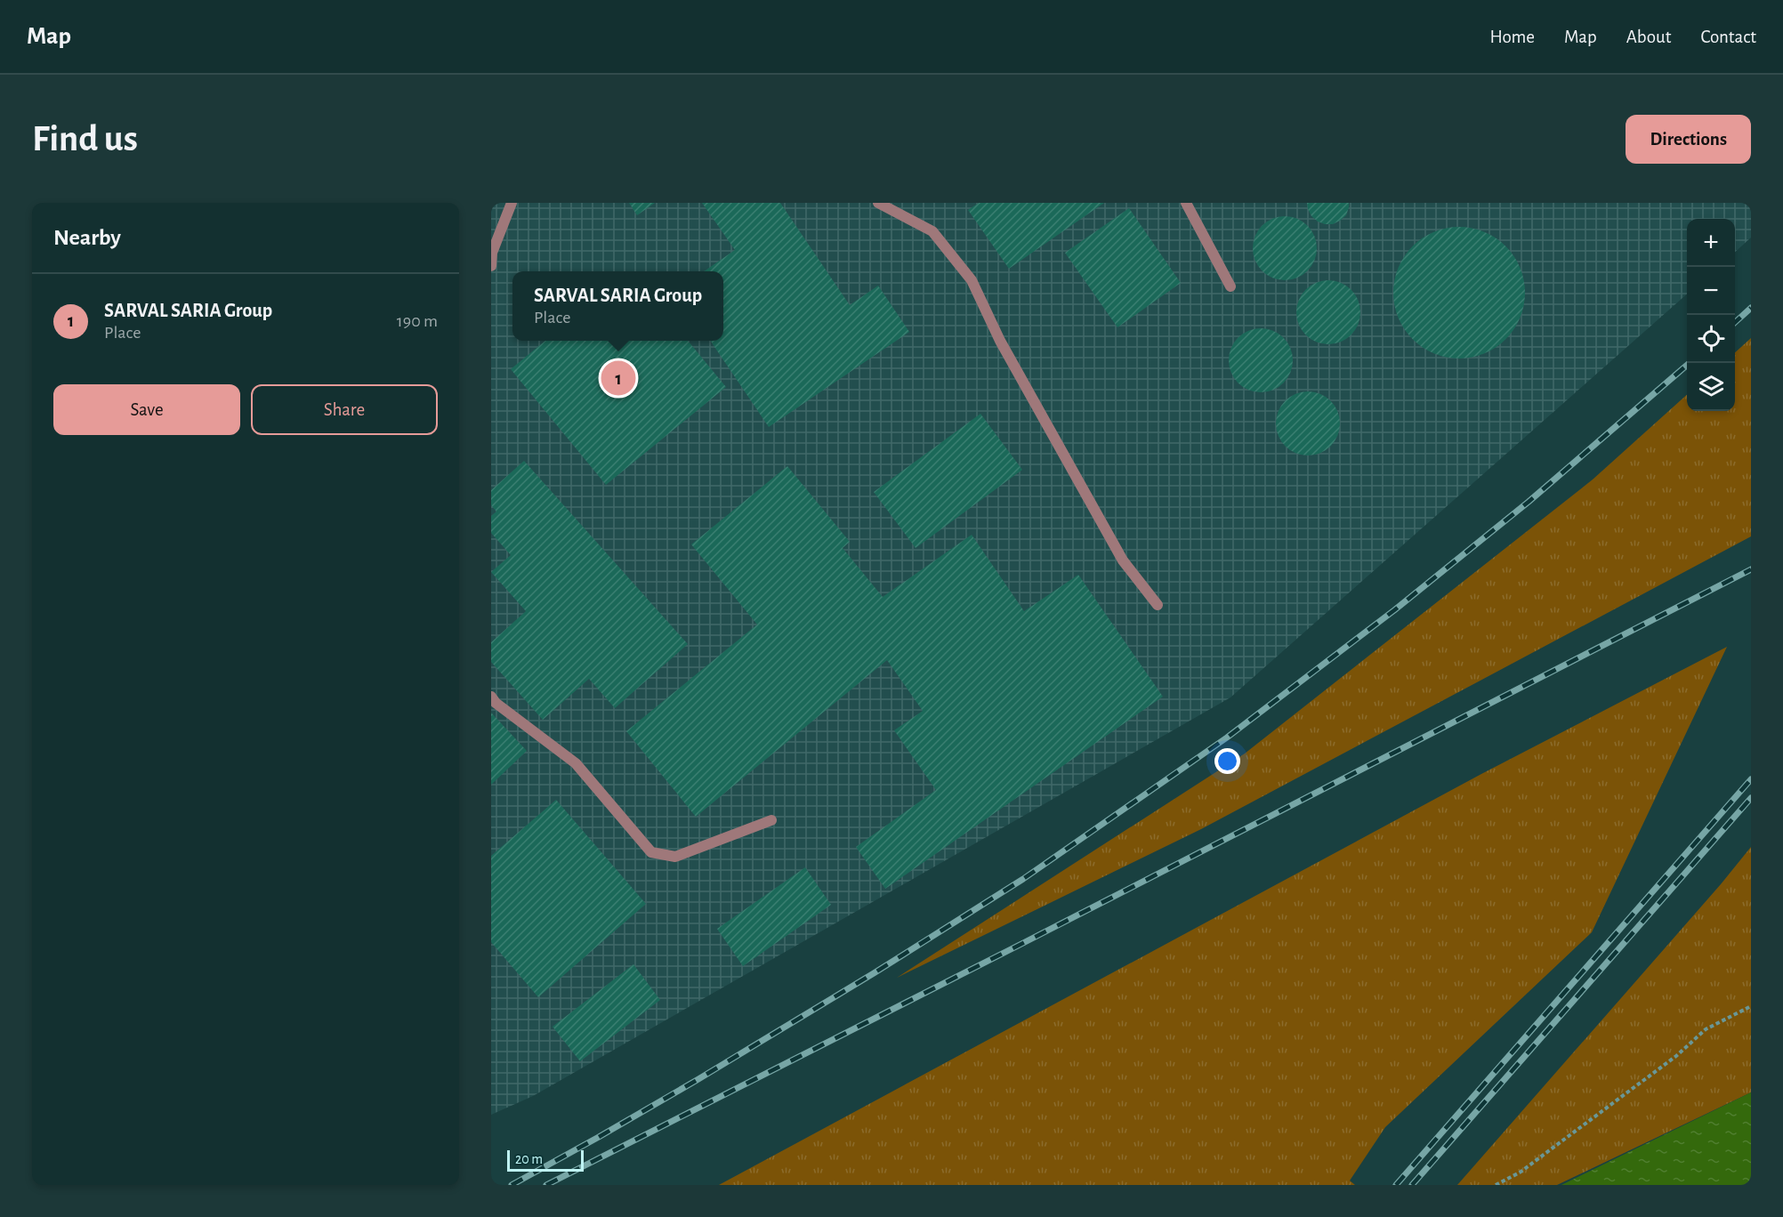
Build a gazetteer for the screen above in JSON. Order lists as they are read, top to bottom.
{
  "scale_bar": "20 m",
  "page": {
    "header": "Map",
    "nav": [
      "Home",
      "Map",
      "About",
      "Contact"
    ],
    "buttons": [
      "Directions",
      ["Save", "Share"]
    ],
    "title": "Find us",
    "heading": "Nearby",
    "map_buttons": ["+", "−"],
    "popup": ["SARVAL SARIA Group", "Place"],
    "list": [
      {
        "mark": "1",
        "name": "SARVAL SARIA Group",
        "note": "Place",
        "value": "190 m"
      }
    ],
    "pins": "1",
    "scale": "20 m"
  }
}
